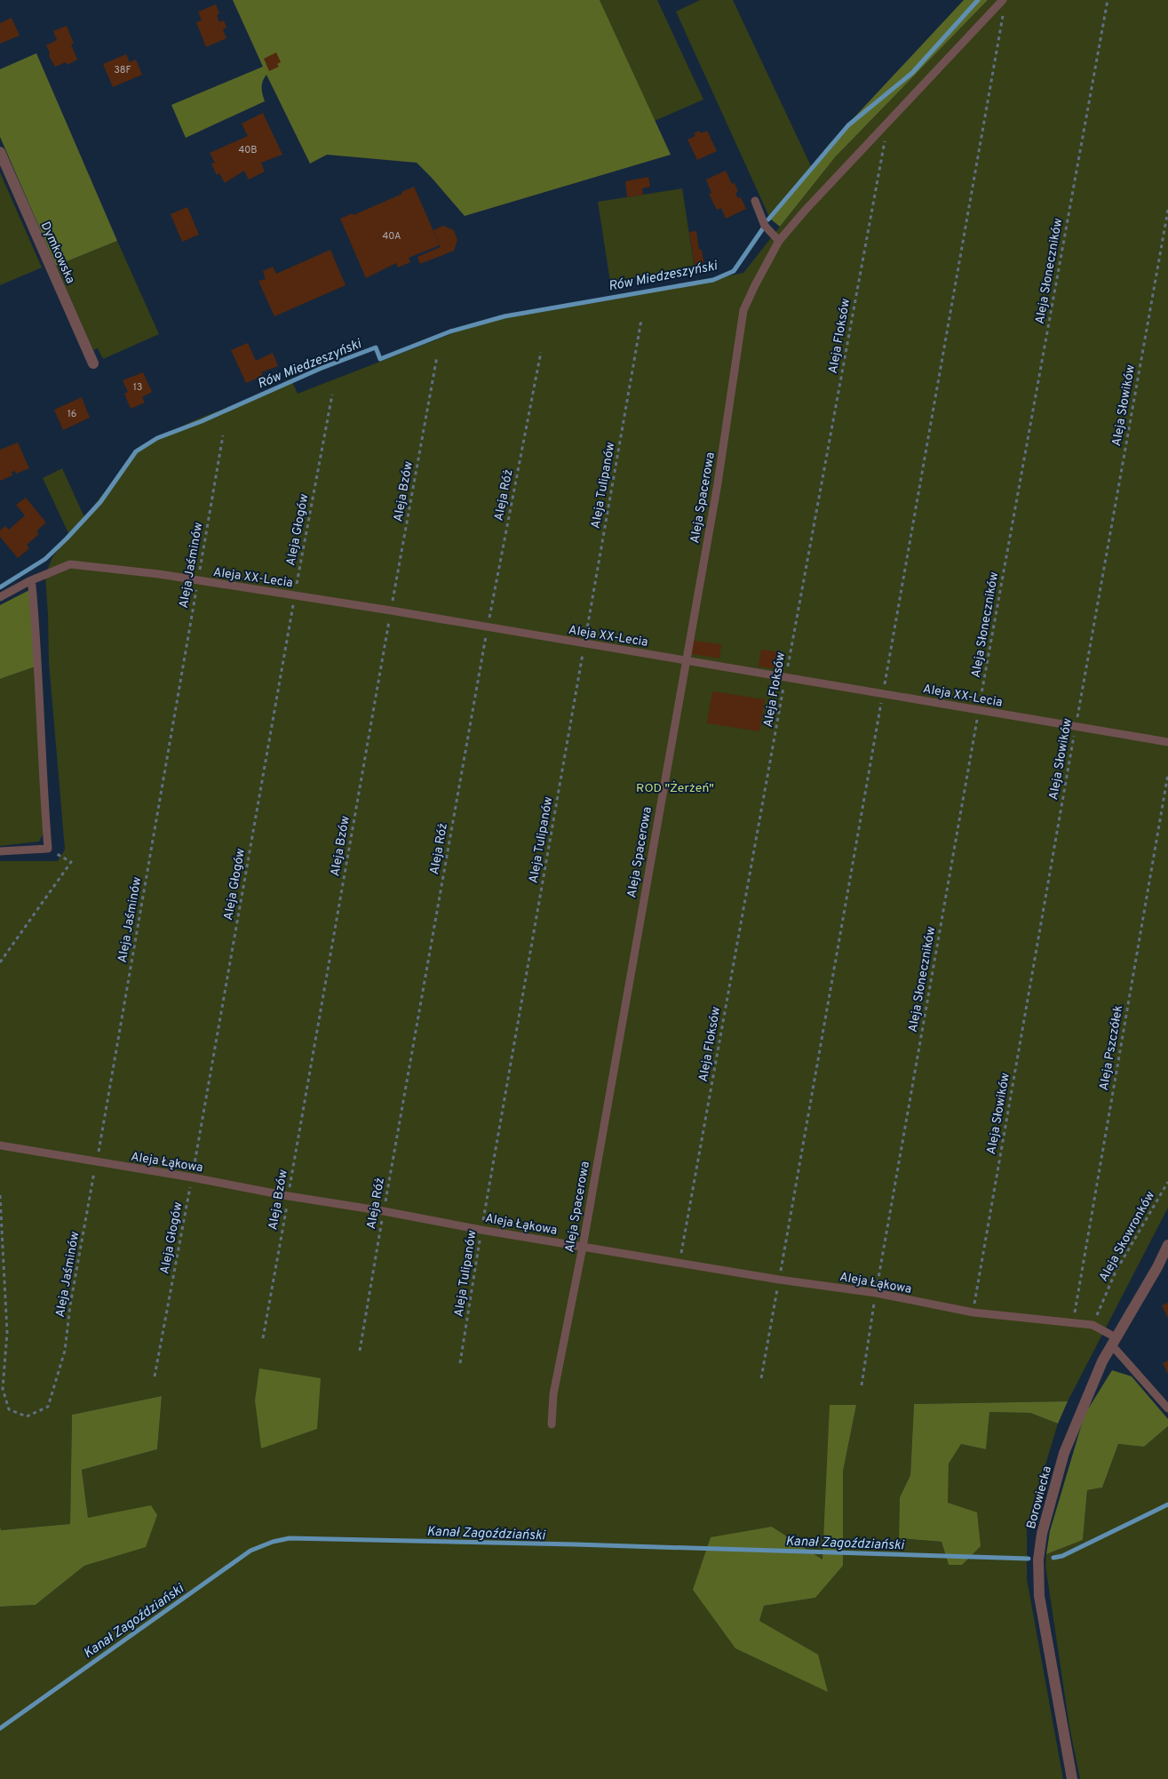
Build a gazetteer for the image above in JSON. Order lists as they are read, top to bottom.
{
  "streets": {
    "street": ["Dymkowska", "Borowiecka"],
    "lane": ["Aleja Spacerowa", "Aleja XX-Lecia", "Aleja Łąkowa"],
    "path": [
      "Aleja Słoneczników",
      "Aleja Floksów",
      "Aleja Słowików",
      "Aleja Tulipanów",
      "Aleja Bzów",
      "Aleja Róż",
      "Aleja Głogów",
      "Aleja Jaśminów",
      "Aleja Pszczółek",
      "Aleja Skowronków"
    ]
  },
  "crossings": [
    ["Aleja Słoneczników", "Aleja XX-Lecia"],
    ["Aleja Słoneczników", "Aleja Łąkowa"],
    ["Aleja Floksów", "Aleja Spacerowa"],
    ["Aleja Floksów", "Aleja XX-Lecia"],
    ["Aleja Floksów", "Aleja Łąkowa"],
    ["Aleja Słowików", "Aleja XX-Lecia"],
    ["Aleja Słowików", "Aleja Łąkowa"],
    ["Aleja Tulipanów", "Aleja XX-Lecia"],
    ["Aleja Tulipanów", "Aleja Łąkowa"],
    ["Aleja Bzów", "Aleja XX-Lecia"],
    ["Aleja Bzów", "Aleja Łąkowa"],
    ["Aleja Róż", "Aleja XX-Lecia"],
    ["Aleja Róż", "Aleja Łąkowa"],
    ["Aleja Spacerowa", "Aleja XX-Lecia"],
    ["Aleja Spacerowa", "Aleja Łąkowa"],
    ["Aleja Głogów", "Aleja XX-Lecia"],
    ["Aleja Głogów", "Aleja Łąkowa"],
    ["Aleja Jaśminów", "Aleja XX-Lecia"],
    ["Aleja Jaśminów", "Aleja Łąkowa"],
    ["Aleja Pszczółek", "Aleja Łąkowa"],
    ["Aleja Łąkowa", "Aleja Skowronków"],
    ["Aleja Łąkowa", "Borowiecka"]
  ],
  "water": ["Rów Miedzeszyński", "Kanał Zagoździański"],
  "parks": ["ROD \"Żerżeń\""],
  "house_numbers": [
    "38F",
    "40B",
    "40A",
    "13",
    "16"
  ]
}
